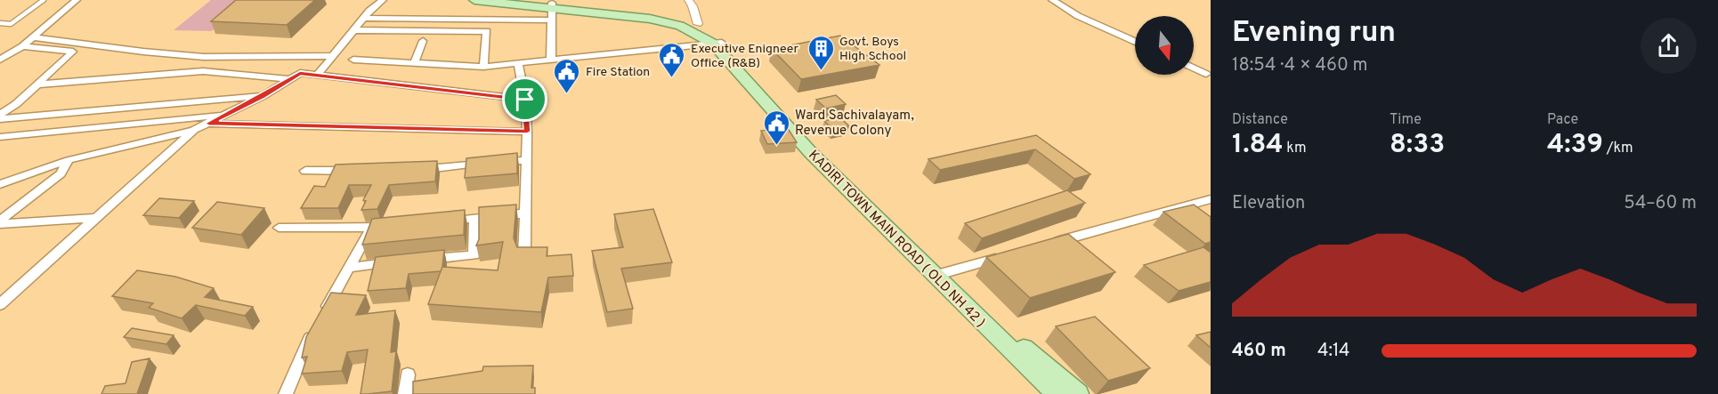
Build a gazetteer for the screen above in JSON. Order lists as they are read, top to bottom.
{
  "streets": {
    "main road": ["KADIRI TOWN MAIN ROAD ( OLD NH 42 )"]
  },
  "places": {
    "building": ["Govt. Boys High School"],
    "public building": ["Executive Enigneer Office (R&B)", "Fire Station", "Ward Sachivalayam, Revenue Colony"]
  },
  "north": "bottom",
  "page": {
    "heading": ["Evening run", "18:54 · 4 × 460 m"],
    "stats": [
      ["Distance", "1.84 km"],
      ["Time", "8:33"],
      ["Pace", "4:39 /km"]
    ],
    "chart": ["Elevation", "54–60 m"],
    "list": [
      {
        "name": "460 m",
        "note": "4:14"
      }
    ]
  }
}
